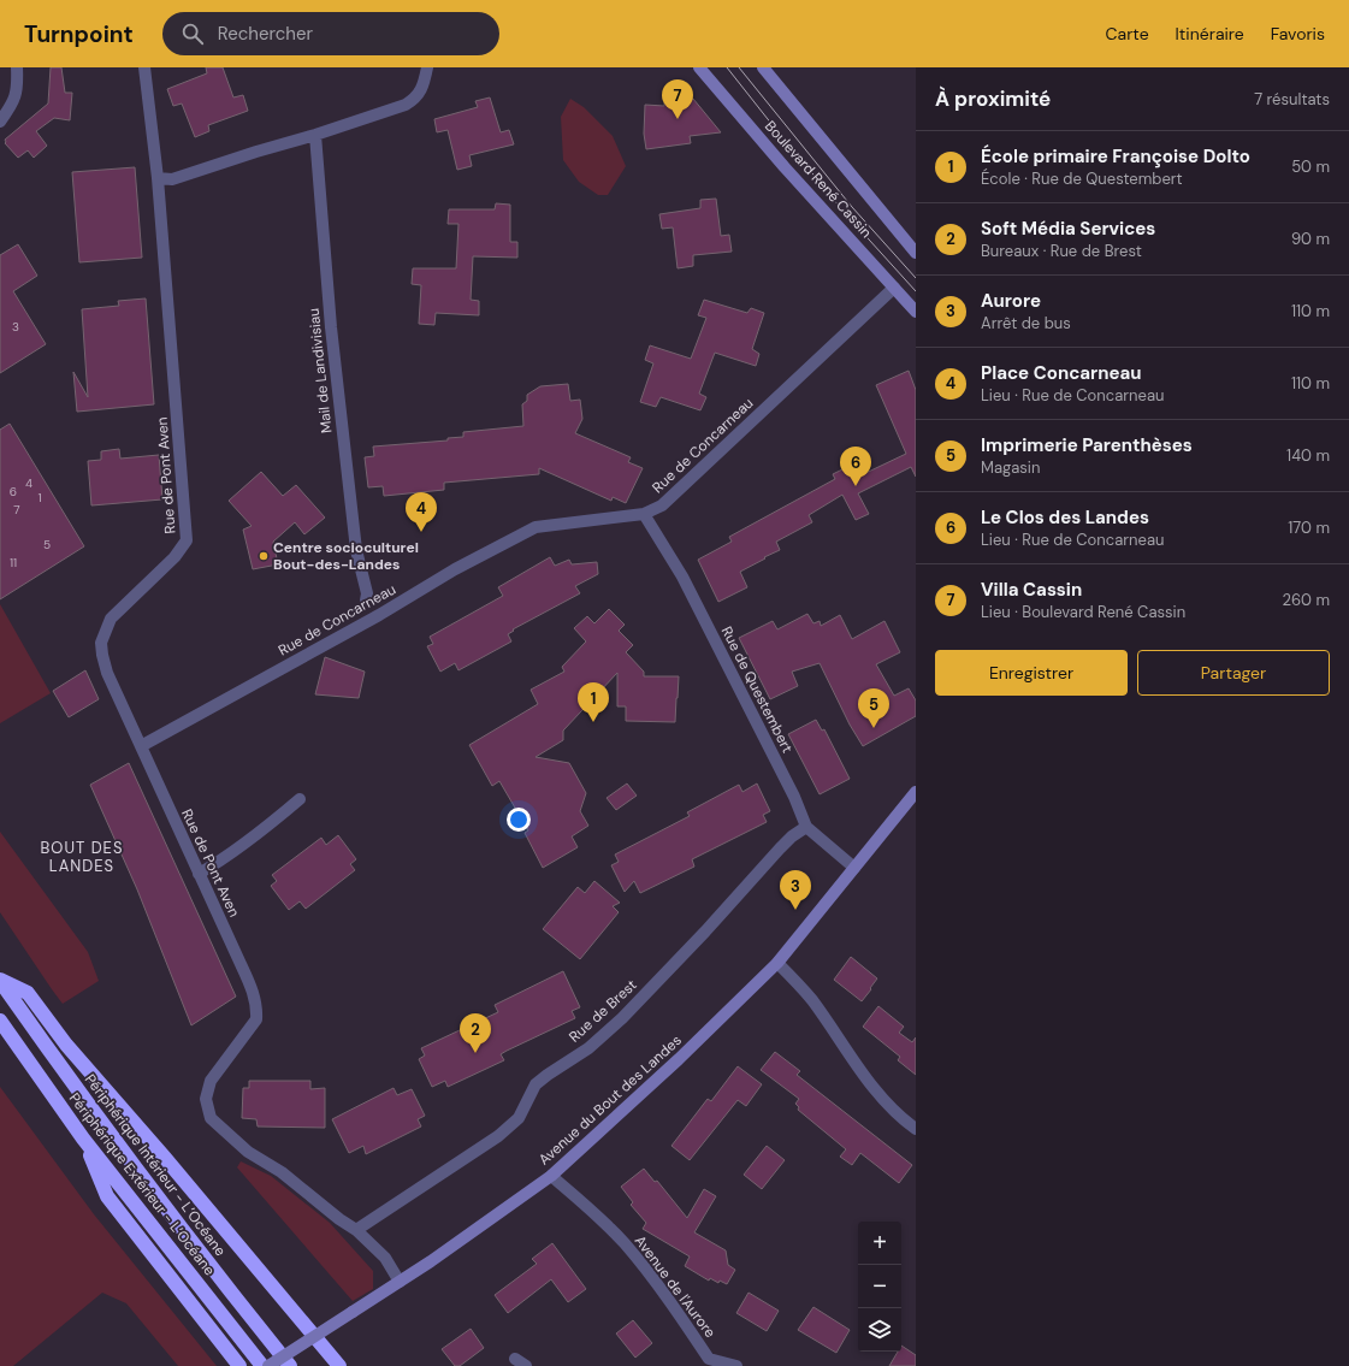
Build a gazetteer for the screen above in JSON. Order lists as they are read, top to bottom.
{
  "streets": {
    "highway": ["Périphérique Intérieur - L’Océane", "Périphérique Extérieur - L’Océane"],
    "street": [
      "Boulevard René Cassin",
      "Mail de Landivisiau",
      "Rue de Concarneau",
      "Rue de Pont Aven",
      "Rue de Questembert",
      "Rue de Brest",
      "Avenue du Bout des Landes",
      "Avenue de l'Aurore"
    ]
  },
  "crossings": [
    ["Boulevard René Cassin", "Rue de Concarneau"],
    ["Rue de Concarneau", "Rue de Pont Aven"],
    ["Rue de Concarneau", "Rue de Questembert"],
    ["Rue de Pont Aven", "Rue de Brest"],
    ["Rue de Questembert", "Rue de Brest"],
    ["Rue de Questembert", "Avenue du Bout des Landes"],
    ["Avenue du Bout des Landes", "Avenue de l'Aurore"]
  ],
  "districts": ["BOUT DES LANDES"],
  "places": ["Centre socioculturel Bout-des-Landes"],
  "house_numbers": [
    "3",
    "4",
    "6",
    "1",
    "7",
    "5",
    "11"
  ],
  "page": {
    "header": "Turnpoint",
    "search": "Rechercher",
    "nav": ["Carte", "Itinéraire", "Favoris"],
    "heading": ["À proximité", "7 résultats"],
    "pins": [
      "7",
      "6",
      "4",
      "1",
      "5",
      "3",
      "2"
    ],
    "list": [
      {
        "mark": "1",
        "name": "École primaire Françoise Dolto",
        "note": "École · Rue de Questembert",
        "value": "50 m"
      },
      {
        "mark": "2",
        "name": "Soft Média Services",
        "note": "Bureaux · Rue de Brest",
        "value": "90 m"
      },
      {
        "mark": "3",
        "name": "Aurore",
        "note": "Arrêt de bus",
        "value": "110 m"
      },
      {
        "mark": "4",
        "name": "Place Concarneau",
        "note": "Lieu · Rue de Concarneau",
        "value": "110 m"
      },
      {
        "mark": "5",
        "name": "Imprimerie Parenthèses",
        "note": "Magasin",
        "value": "140 m"
      },
      {
        "mark": "6",
        "name": "Le Clos des Landes",
        "note": "Lieu · Rue de Concarneau",
        "value": "170 m"
      },
      {
        "mark": "7",
        "name": "Villa Cassin",
        "note": "Lieu · Boulevard René Cassin",
        "value": "260 m"
      }
    ],
    "buttons": ["Enregistrer", "Partager"],
    "map_buttons": ["+", "−"]
  }
}
